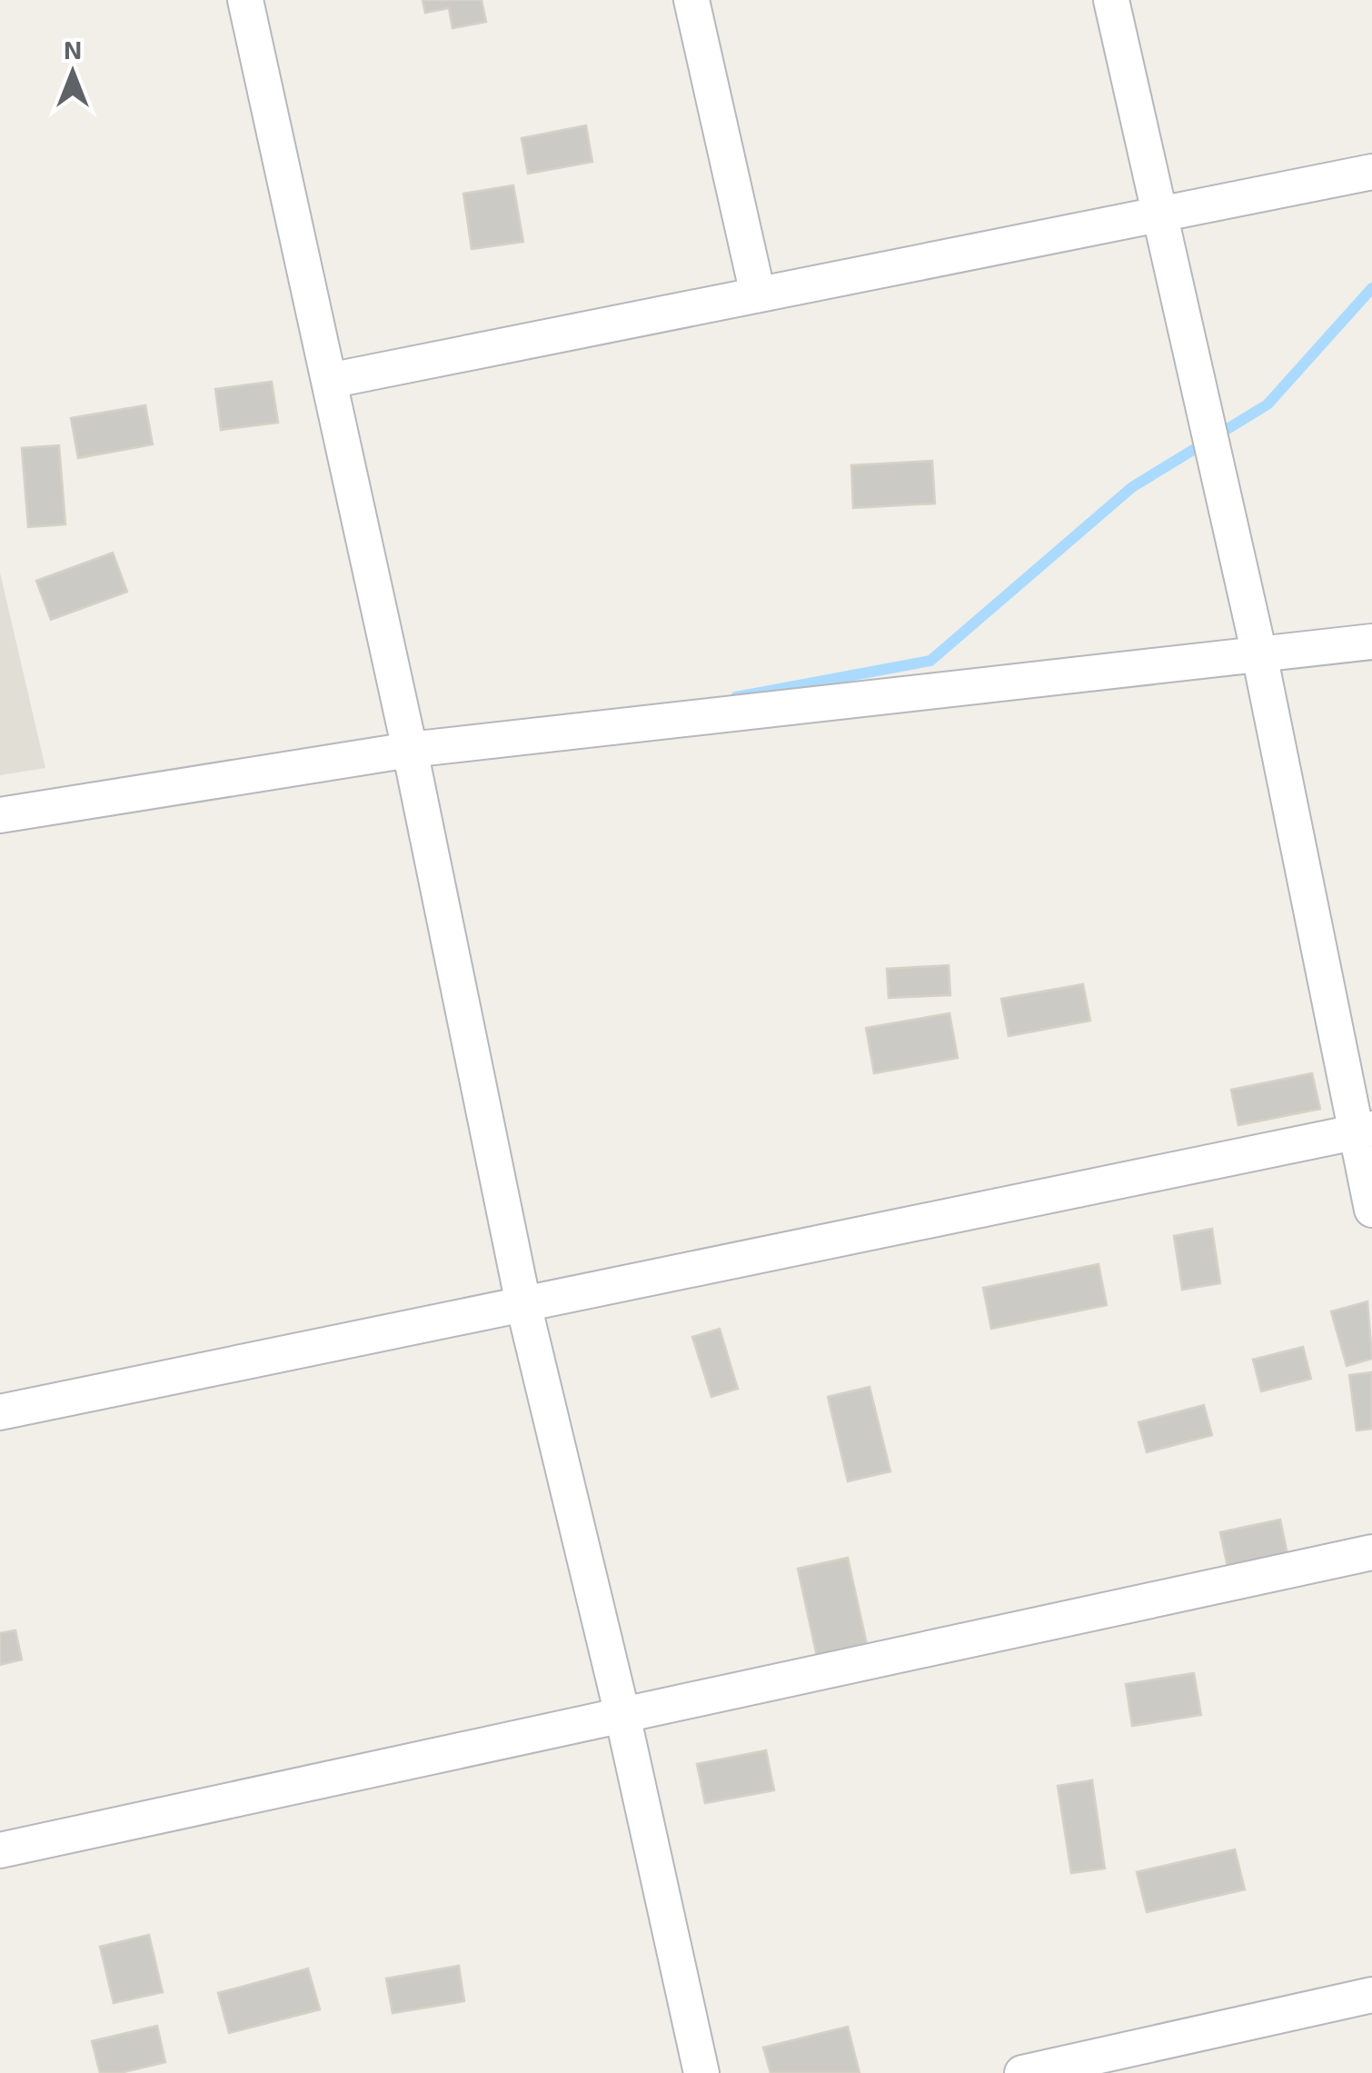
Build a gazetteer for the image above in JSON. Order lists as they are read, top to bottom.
{
  "north": "top"
}
